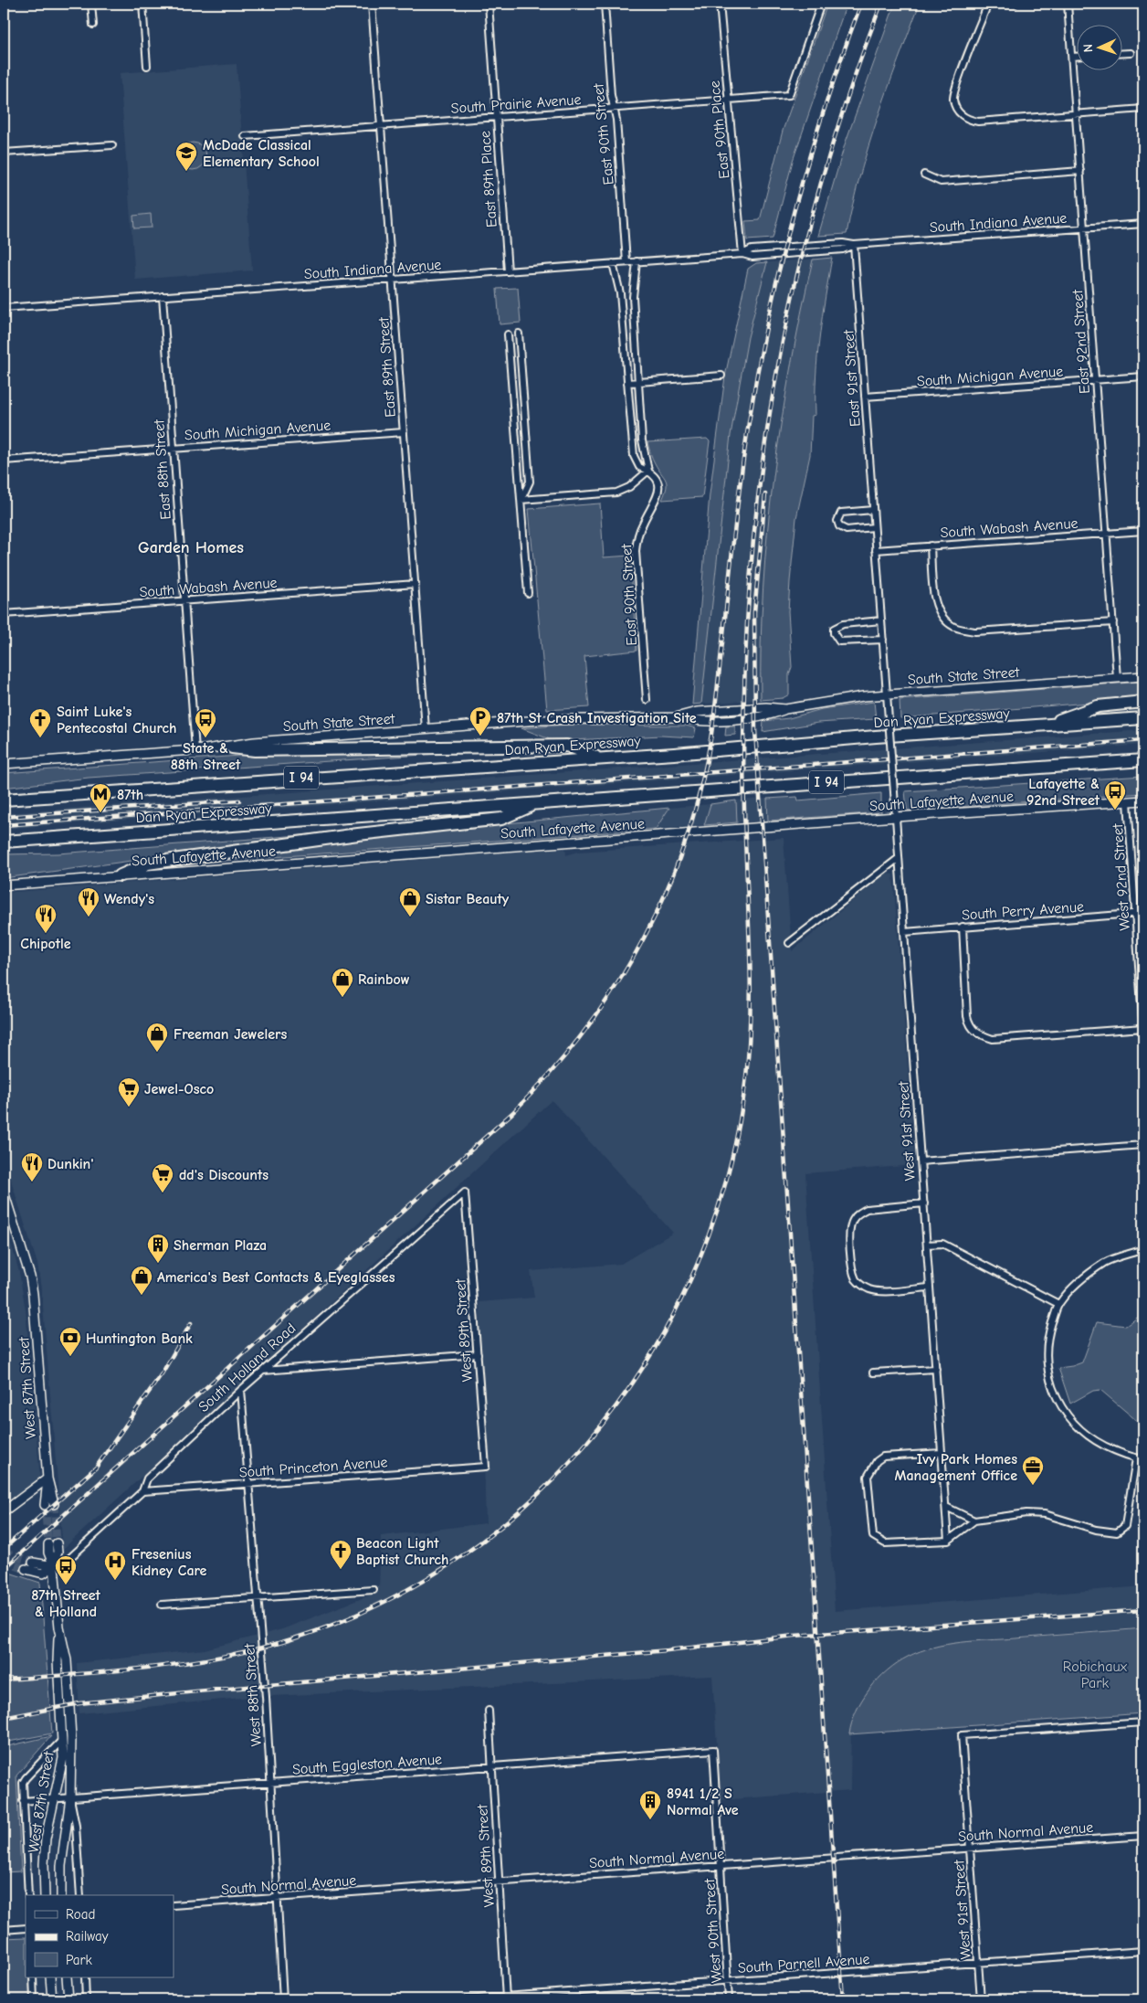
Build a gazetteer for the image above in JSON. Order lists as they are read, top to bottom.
{
  "streets": {
    "highway": ["Dan Ryan Expressway", "I 94"],
    "main road": [
      "South State Street",
      "South Lafayette Avenue",
      "South Holland Road",
      "West 87th Street"
    ],
    "street": [
      "South Prairie Avenue",
      "East 90th Place",
      "East 90th Street",
      "East 89th Place",
      "South Indiana Avenue",
      "East 92nd Street",
      "East 89th Street",
      "South Michigan Avenue",
      "East 91st Street",
      "East 88th Street",
      "South Wabash Avenue",
      "West 92nd Street",
      "South Perry Avenue",
      "West 91st Street",
      "West 89th Street",
      "South Princeton Avenue",
      "West 88th Street",
      "South Eggleston Avenue",
      "South Normal Avenue",
      "West 90th Street",
      "South Parnell Avenue"
    ]
  },
  "crossings": [
    ["South Prairie Avenue", "East 90th Place"],
    ["South Prairie Avenue", "East 90th Street"],
    ["South Prairie Avenue", "East 89th Place"],
    ["South Prairie Avenue", "East 89th Street"],
    ["East 90th Place", "South Indiana Avenue"],
    ["East 90th Street", "South Indiana Avenue"],
    ["East 89th Place", "South Indiana Avenue"],
    ["South Indiana Avenue", "East 92nd Street"],
    ["South Indiana Avenue", "East 89th Street"],
    ["South Indiana Avenue", "East 91st Street"],
    ["South Indiana Avenue", "East 88th Street"],
    ["East 92nd Street", "South Michigan Avenue"],
    ["East 92nd Street", "South Wabash Avenue"],
    ["East 92nd Street", "South State Street"],
    ["East 89th Street", "South Michigan Avenue"],
    ["East 89th Street", "South Wabash Avenue"],
    ["East 89th Street", "South State Street"],
    ["South Michigan Avenue", "East 91st Street"],
    ["South Michigan Avenue", "East 88th Street"],
    ["East 91st Street", "South Wabash Avenue"],
    ["East 91st Street", "South State Street"],
    ["East 91st Street", "West 91st Street"],
    ["East 88th Street", "South Wabash Avenue"],
    ["East 88th Street", "South State Street"],
    ["South Lafayette Avenue", "West 92nd Street"],
    ["South Lafayette Avenue", "West 91st Street"],
    ["West 92nd Street", "South Perry Avenue"],
    ["South Perry Avenue", "West 91st Street"],
    ["West 91st Street", "South Normal Avenue"],
    ["West 91st Street", "South Parnell Avenue"],
    ["West 89th Street", "South Holland Road"],
    ["West 89th Street", "South Princeton Avenue"],
    ["West 89th Street", "South Eggleston Avenue"],
    ["West 89th Street", "South Normal Avenue"],
    ["West 89th Street", "South Parnell Avenue"],
    ["South Holland Road", "West 87th Street"],
    ["South Holland Road", "South Princeton Avenue"],
    ["South Holland Road", "West 88th Street"],
    ["West 87th Street", "South Eggleston Avenue"],
    ["South Princeton Avenue", "West 88th Street"],
    ["West 88th Street", "South Eggleston Avenue"],
    ["West 88th Street", "South Normal Avenue"],
    ["South Eggleston Avenue", "West 90th Street"],
    ["South Normal Avenue", "West 90th Street"],
    ["West 90th Street", "South Parnell Avenue"]
  ],
  "districts": ["Garden Homes"],
  "parks": ["Robichaux Park"],
  "places": {
    "school or university": ["McDade Classical Elementary School"],
    "parking": ["87th St Crash Investigation Site"],
    "church": ["Saint Luke's Pentecostal Church", "Beacon Light Baptist Church"],
    "bus stop": ["State & 88th Street", "Lafayette & 92nd Street", "87th Street & Holland"],
    "metro station": ["87th"],
    "restaurant": ["Wendy's", "Chipotle", "Dunkin'"],
    "shop": [
      "Sistar Beauty",
      "Rainbow",
      "Freeman Jewelers",
      "America's Best Contacts & Eyeglasses"
    ],
    "supermarket": ["Jewel-Osco", "dd's Discounts"],
    "building": ["Sherman Plaza", "8941 1/2 S Normal Ave"],
    "bank": ["Huntington Bank"],
    "office": ["Ivy Park Homes Management Office"],
    "hospital": ["Fresenius Kidney Care"]
  },
  "legend": ["Road", "Railway", "Park"],
  "north": "left"
}
